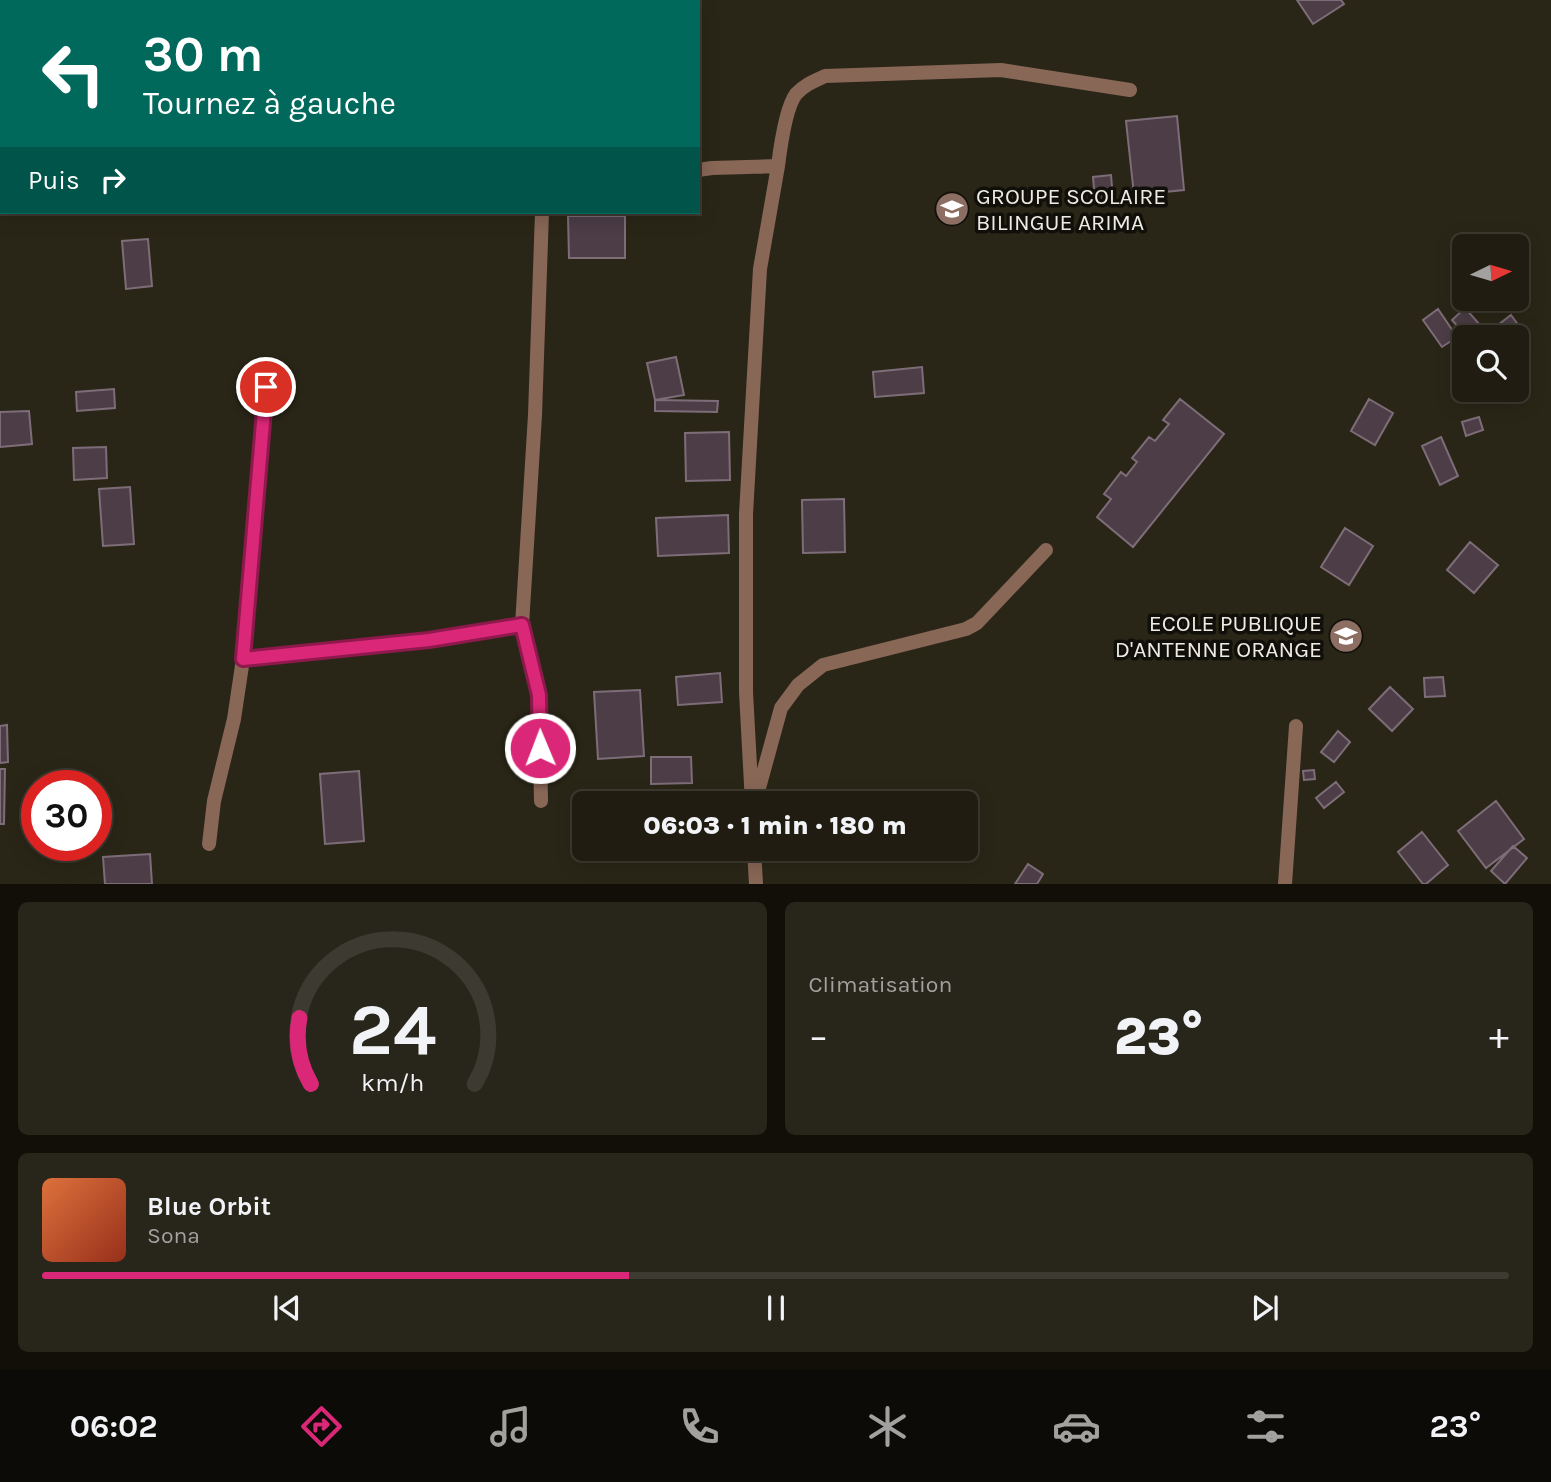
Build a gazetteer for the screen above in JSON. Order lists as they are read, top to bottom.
{
  "places": {
    "school or university": ["GROUPE SCOLAIRE BILINGUE ARIMA", "ECOLE PUBLIQUE D'ANTENNE ORANGE"]
  },
  "north": "right",
  "page": {
    "turn": ["30 m", "Tournez à gauche"],
    "then": "Puis",
    "limit": "30",
    "trip": "06:03 · 1 min · 180 m",
    "tile": "Climatisation",
    "heat": ["−", "23°", "+"],
    "song": ["Blue Orbit", "Sona"],
    "tabs": ["06:02", "23°"],
    "gauge": ["24", "km/h"]
  }
}
